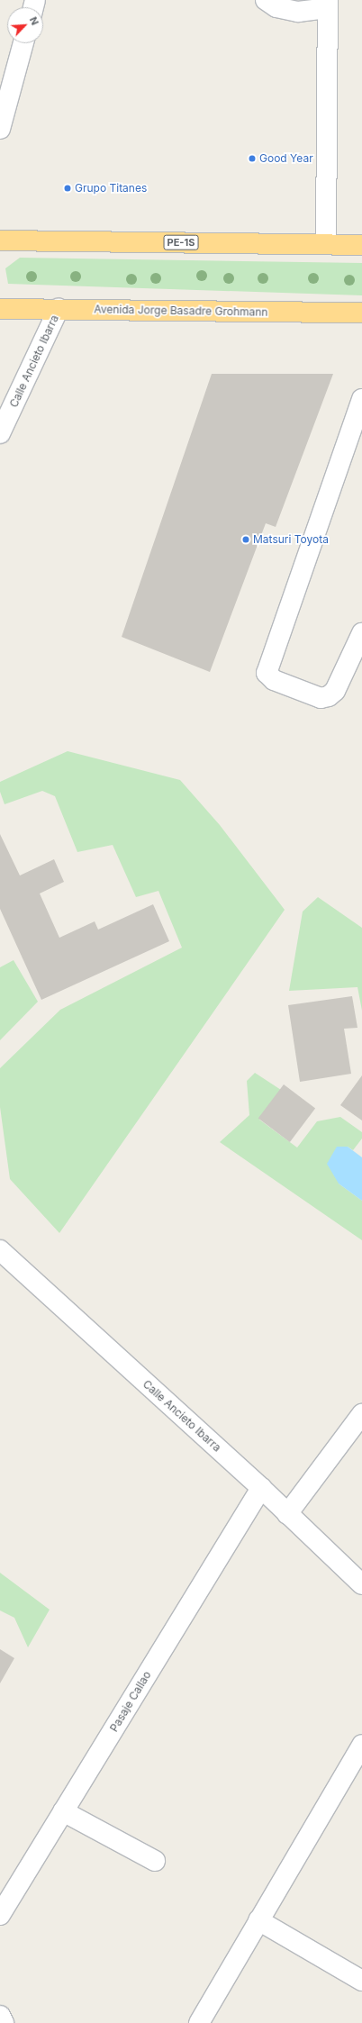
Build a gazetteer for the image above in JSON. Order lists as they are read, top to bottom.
{
  "streets": {
    "highway": ["PE-1S", "Avenida Jorge Basadre Grohmann"],
    "street": ["Calle Ancieto Ibarra", "Pasaje Callao"]
  },
  "crossings": [
    ["Avenida Jorge Basadre Grohmann", "Calle Ancieto Ibarra"],
    ["Calle Ancieto Ibarra", "Pasaje Callao"]
  ],
  "places": ["Good Year", "Grupo Titanes", "Matsuri Toyota"],
  "north": "top right"
}
